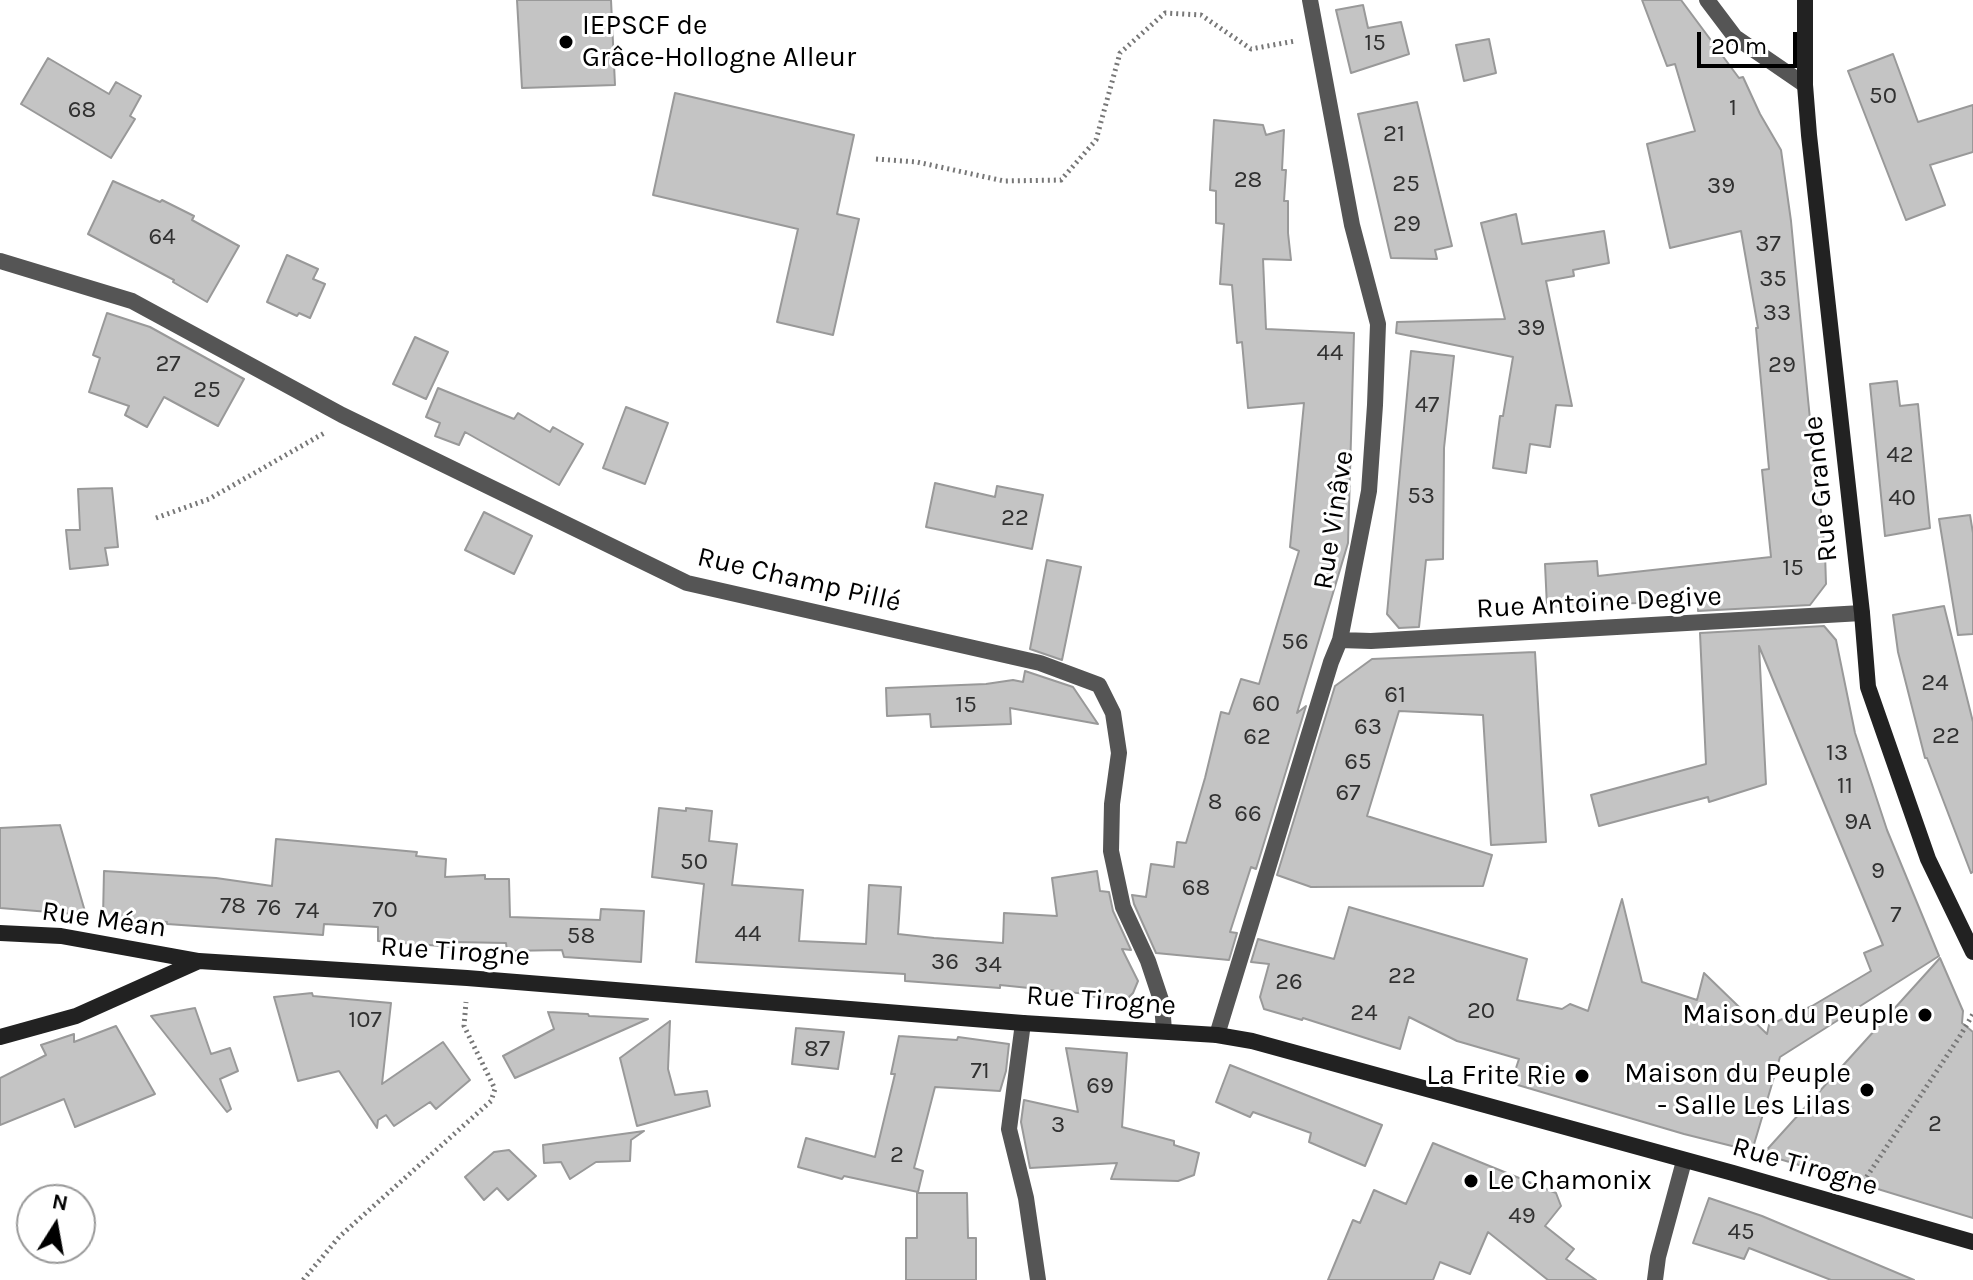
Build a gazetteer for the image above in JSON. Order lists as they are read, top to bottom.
{
  "streets": {
    "street": [
      "Rue Grande",
      "Rue Vinâve",
      "Rue Champ Pillé",
      "Rue Antoine Degive",
      "Rue Méan",
      "Rue Tirogne"
    ]
  },
  "crossings": [
    ["Rue Grande", "Rue Antoine Degive"],
    ["Rue Vinâve", "Rue Antoine Degive"],
    ["Rue Vinâve", "Rue Tirogne"],
    ["Rue Champ Pillé", "Rue Tirogne"],
    ["Rue Méan", "Rue Tirogne"]
  ],
  "places": [
    "IEPSCF de Grâce-Hollogne Alleur",
    "Maison du Peuple",
    "La Frite Rie",
    "Maison du Peuple - Salle Les Lilas",
    "Le Chamonix"
  ],
  "house_numbers": [
    "15",
    "50",
    "1",
    "68",
    "21",
    "28",
    "25",
    "39",
    "29",
    "64",
    "37",
    "35",
    "33",
    "39",
    "44",
    "27",
    "29",
    "25",
    "47",
    "42",
    "53",
    "40",
    "22",
    "15",
    "56",
    "24",
    "61",
    "60",
    "15",
    "63",
    "22",
    "62",
    "13",
    "65",
    "11",
    "67",
    "8",
    "66",
    "9A",
    "50",
    "9",
    "68",
    "78",
    "76",
    "70",
    "74",
    "7",
    "44",
    "58",
    "36",
    "34",
    "22",
    "26",
    "20",
    "24",
    "107",
    "87",
    "71",
    "69",
    "2",
    "3",
    "2",
    "49",
    "45"
  ],
  "scale_bar": "20 m",
  "north": "top"
}
